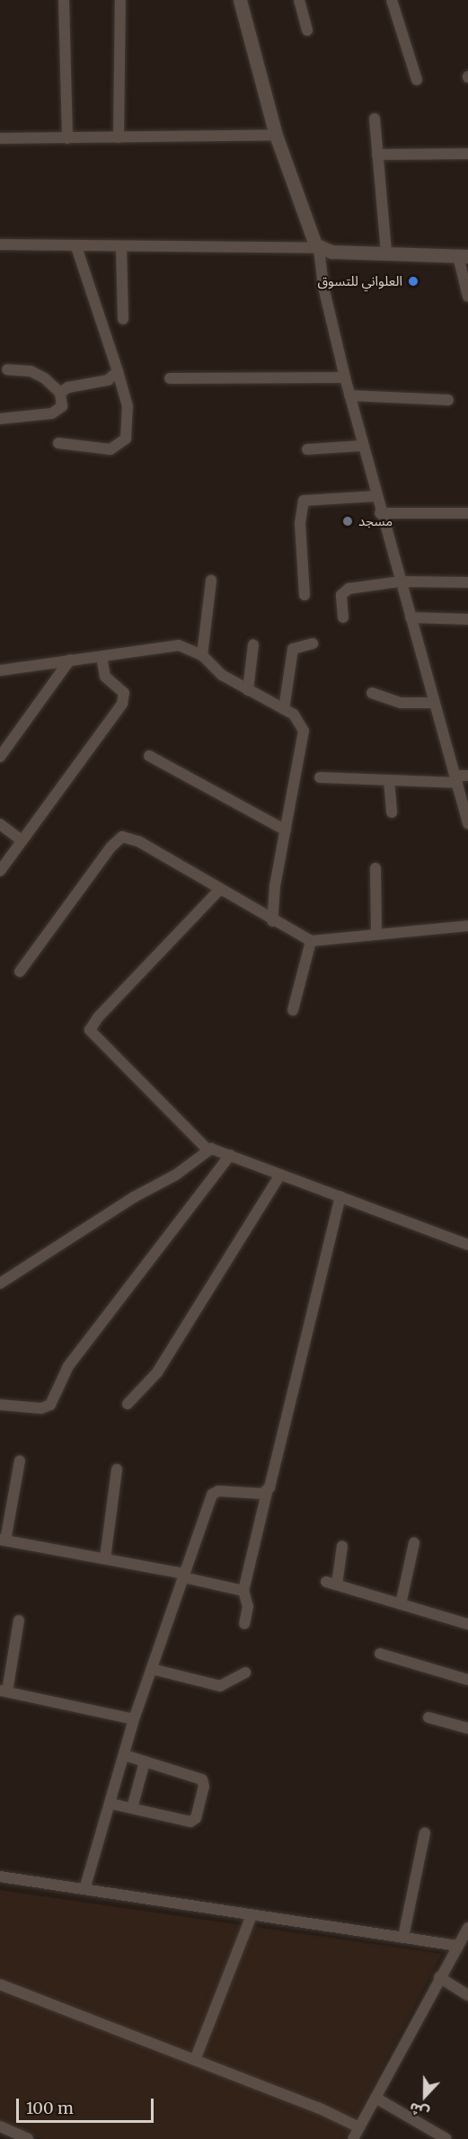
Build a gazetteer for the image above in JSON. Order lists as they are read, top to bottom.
{
  "places": ["العلواني للتسوق", "مسجد"],
  "scale_bar": "100 m",
  "north": "bottom"
}
